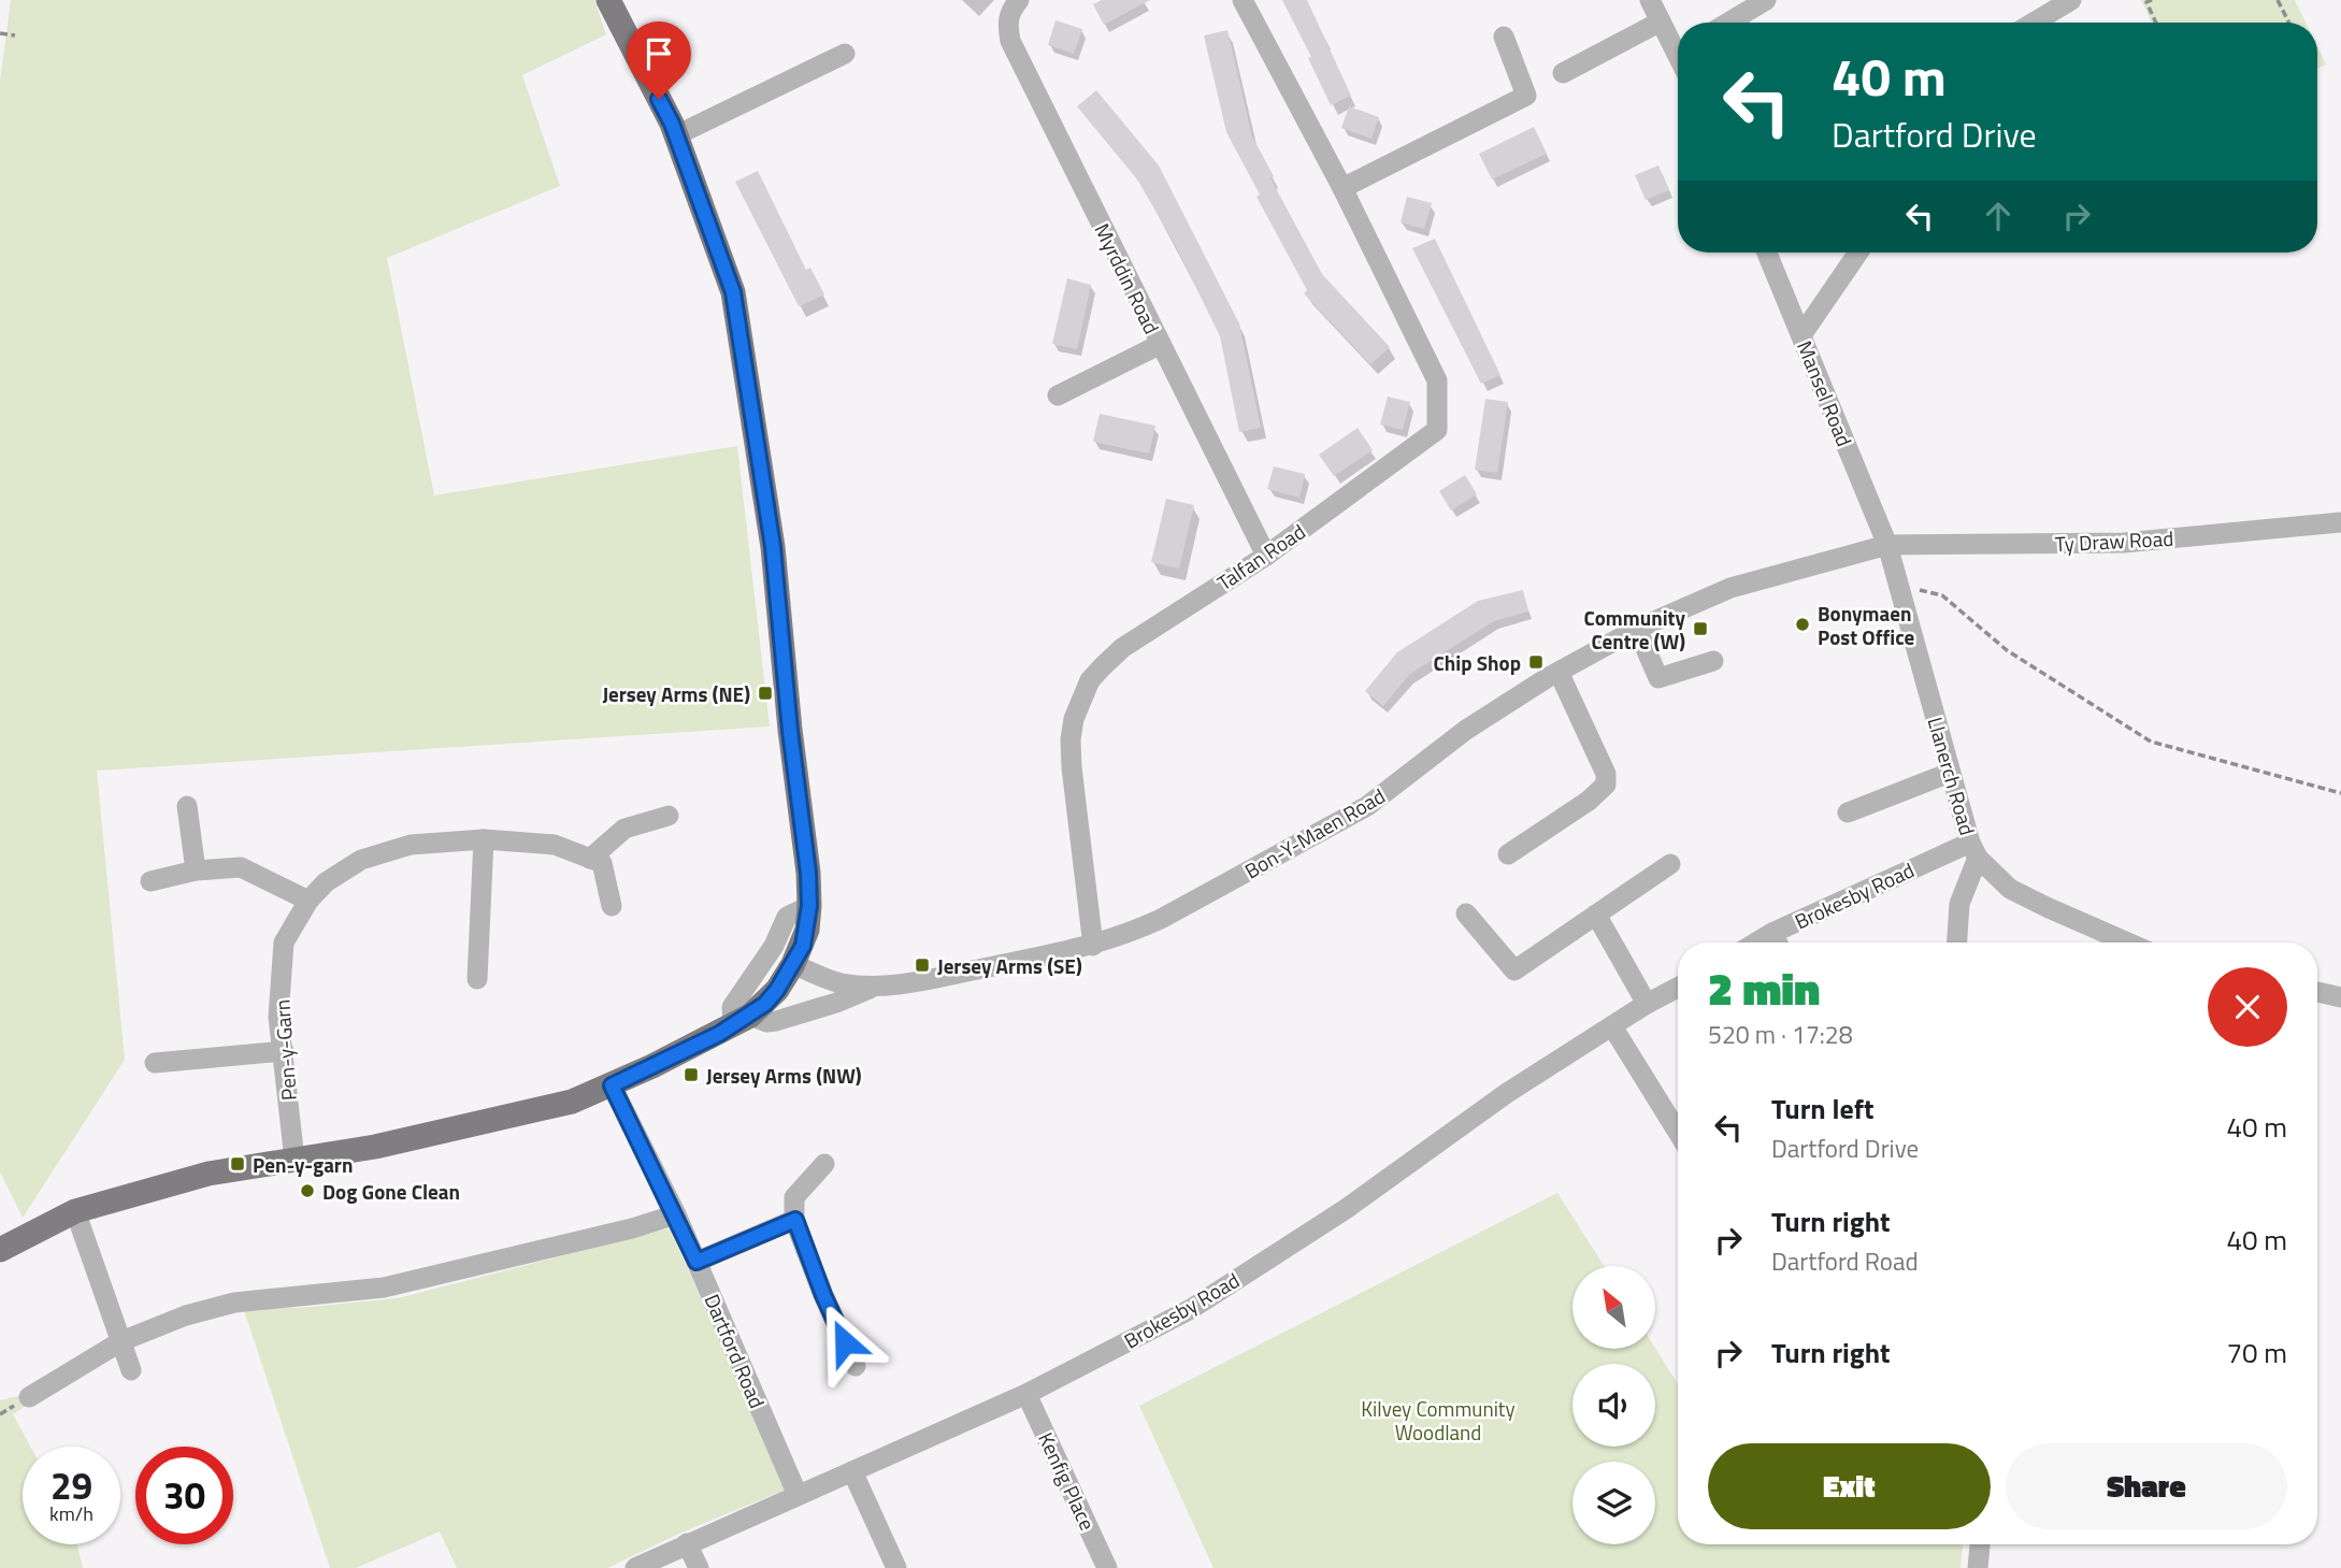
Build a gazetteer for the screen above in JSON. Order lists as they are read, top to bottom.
{
  "streets": {
    "street": [
      "Myrddin Road",
      "Mansel Road",
      "Ty Draw Road",
      "Talfan Road",
      "Llanerch Road",
      "Bon-Y-Maen Road",
      "Brokesby Road",
      "Pen-y-Garn",
      "Dartford Road",
      "Kenfig Place"
    ]
  },
  "crossings": [
    ["Myrddin Road", "Talfan Road"],
    ["Mansel Road", "Ty Draw Road"],
    ["Mansel Road", "Llanerch Road"],
    ["Mansel Road", "Bon-Y-Maen Road"],
    ["Ty Draw Road", "Llanerch Road"],
    ["Ty Draw Road", "Bon-Y-Maen Road"],
    ["Talfan Road", "Bon-Y-Maen Road"],
    ["Llanerch Road", "Bon-Y-Maen Road"],
    ["Llanerch Road", "Brokesby Road"],
    ["Brokesby Road", "Dartford Road"],
    ["Brokesby Road", "Kenfig Place"]
  ],
  "parks": ["Kilvey Community Woodland"],
  "places": {
    "other": ["Bonymaen Post Office", "Dog Gone Clean"],
    "transit": [
      "Community Centre (W)",
      "Chip Shop",
      "Jersey Arms (NE)",
      "Jersey Arms (SE)",
      "Jersey Arms (NW)",
      "Pen-y-garn"
    ]
  },
  "north": "top left",
  "page": {
    "turn": ["40 m", "Dartford Drive"],
    "heading": ["2 min", "520 m · 17:28"],
    "list": [
      {
        "name": "Turn left",
        "note": "Dartford Drive",
        "value": "40 m"
      },
      {
        "name": "Turn right",
        "note": "Dartford Road",
        "value": "40 m"
      },
      {
        "name": "Turn right",
        "value": "70 m"
      }
    ],
    "buttons": ["Exit", "Share"],
    "speed": "29 km/h",
    "limit": "30"
  }
}
